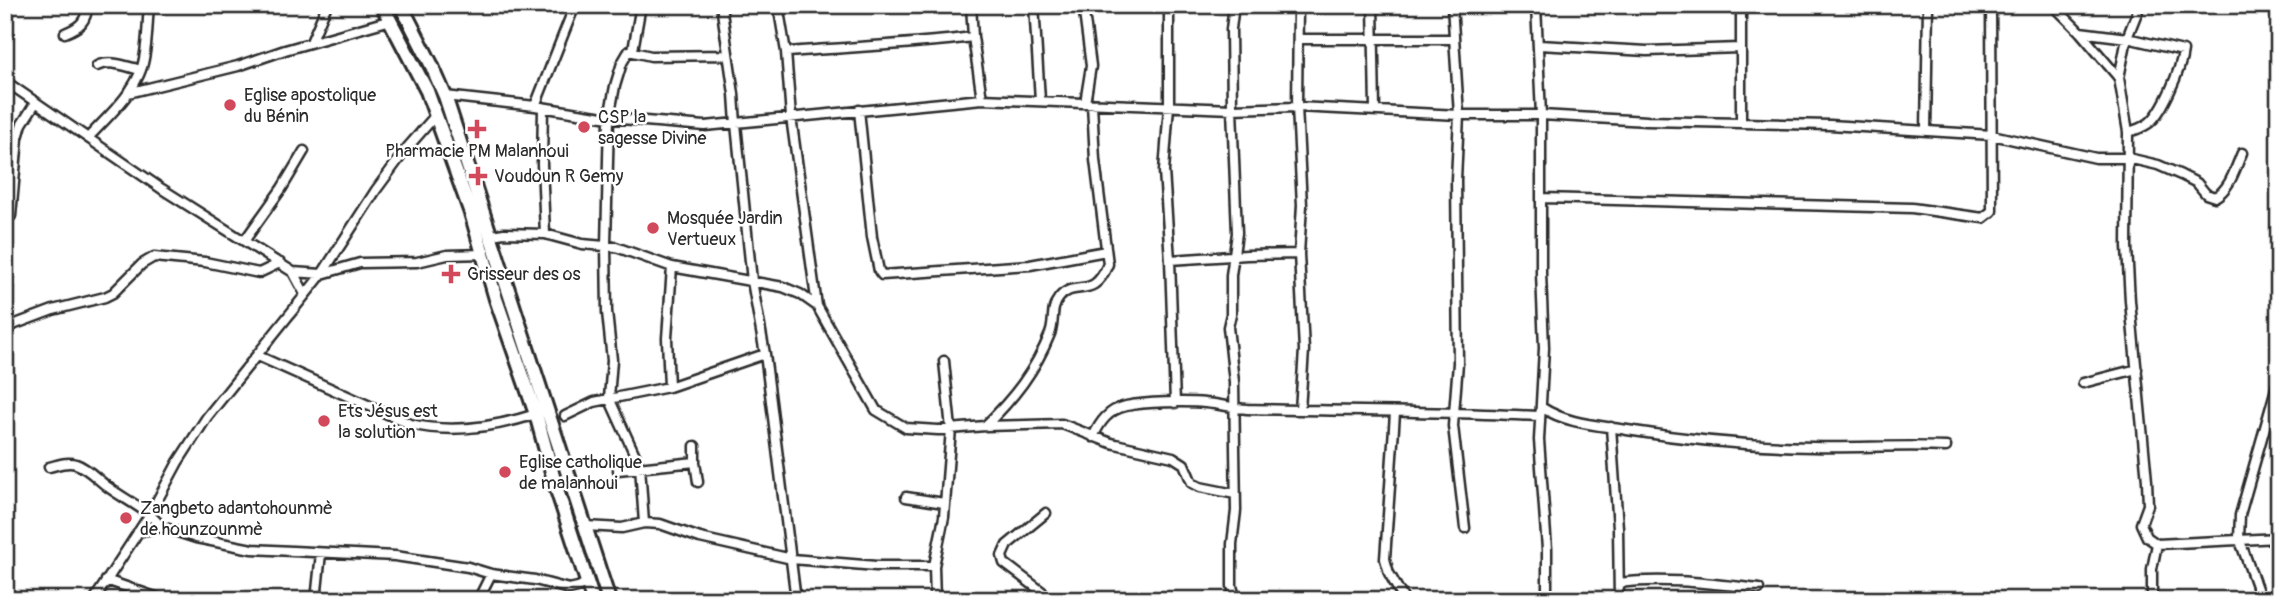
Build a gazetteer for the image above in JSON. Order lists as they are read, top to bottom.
{
  "places": {
    "other": [
      "Eglise apostolique du Bénin",
      "CSP la sagesse Divine",
      "Mosquée Jardin Vertueux",
      "Ets Jésus est la solution",
      "Eglise catholique de malanhoui",
      "Zangbeto adantohounmè de hounzounmè"
    ],
    "health": ["Pharmacie PM Malanhoui", "Voudoun R Gemy", "Grisseur des os"]
  }
}
